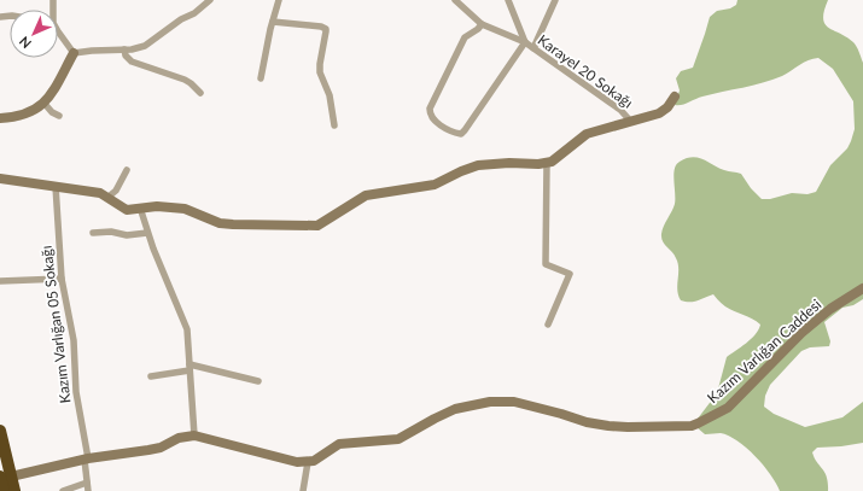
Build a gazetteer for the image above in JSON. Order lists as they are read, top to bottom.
{
  "streets": {
    "street": ["Karayel 20 Sokağı", "Kazım Varlığan 05 Sokağı", "Kazım Varlığan Caddesi"]
  },
  "north": "bottom left"
}
